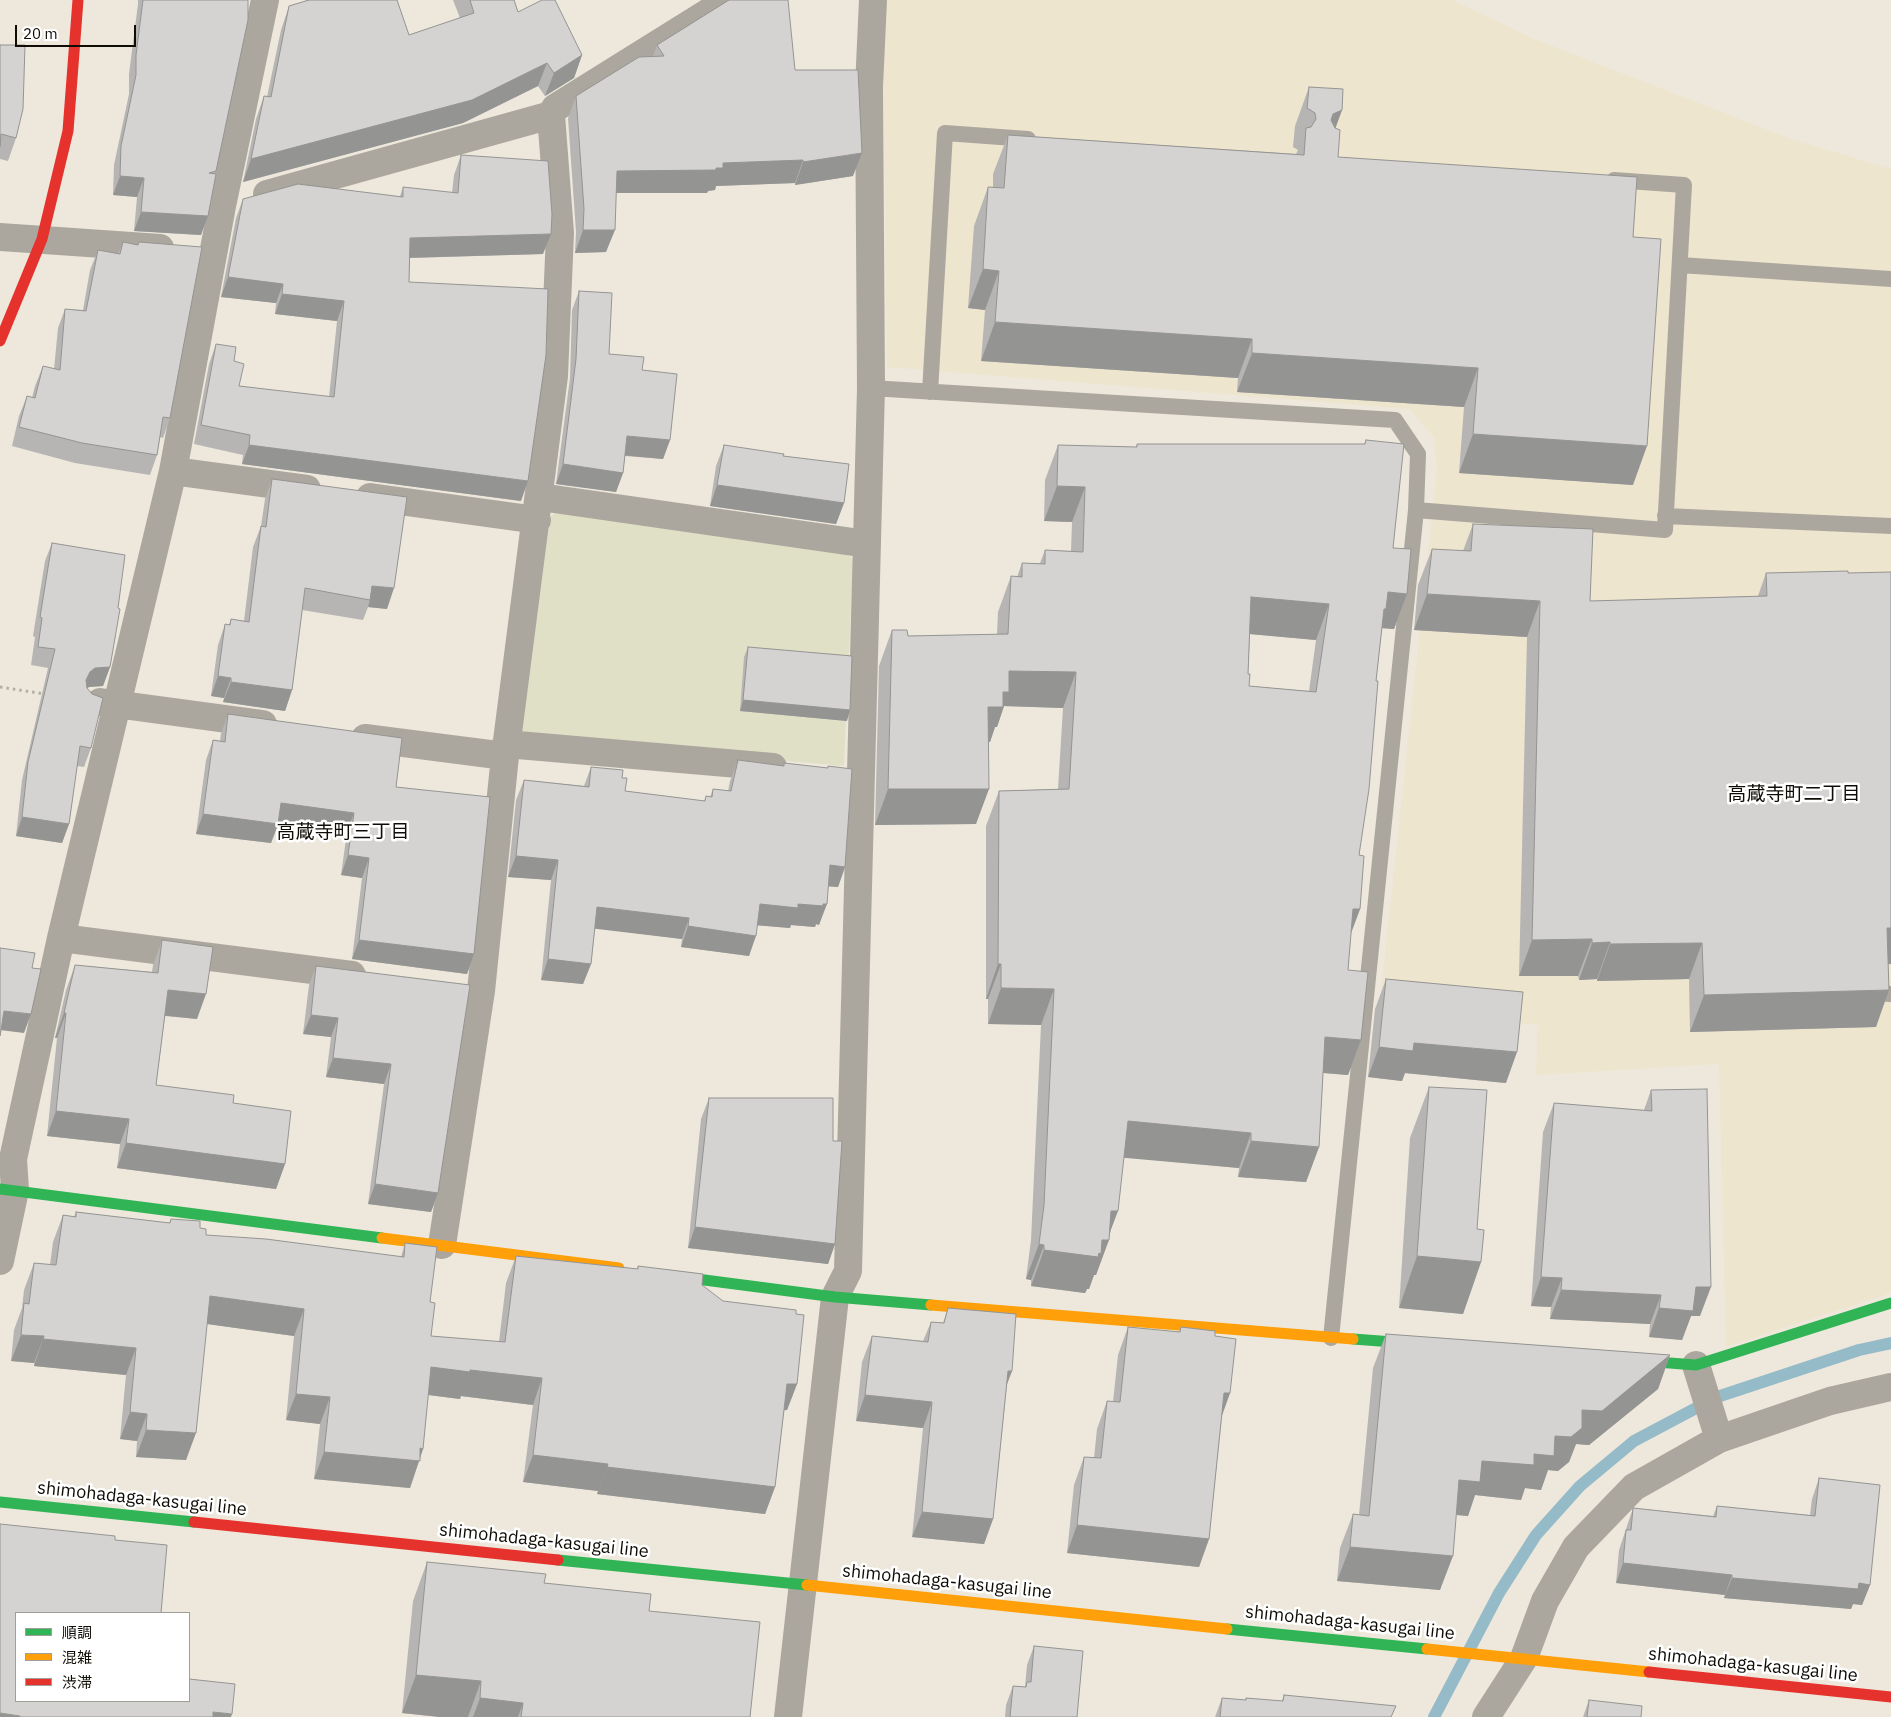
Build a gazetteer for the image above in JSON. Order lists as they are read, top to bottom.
{
  "streets": {
    "street": ["shimohadaga-kasugai line"]
  },
  "districts": ["高蔵寺町二丁目", "高蔵寺町三丁目"],
  "legend": ["順調", "混雑", "渋滞"],
  "scale_bar": "20 m"
}
